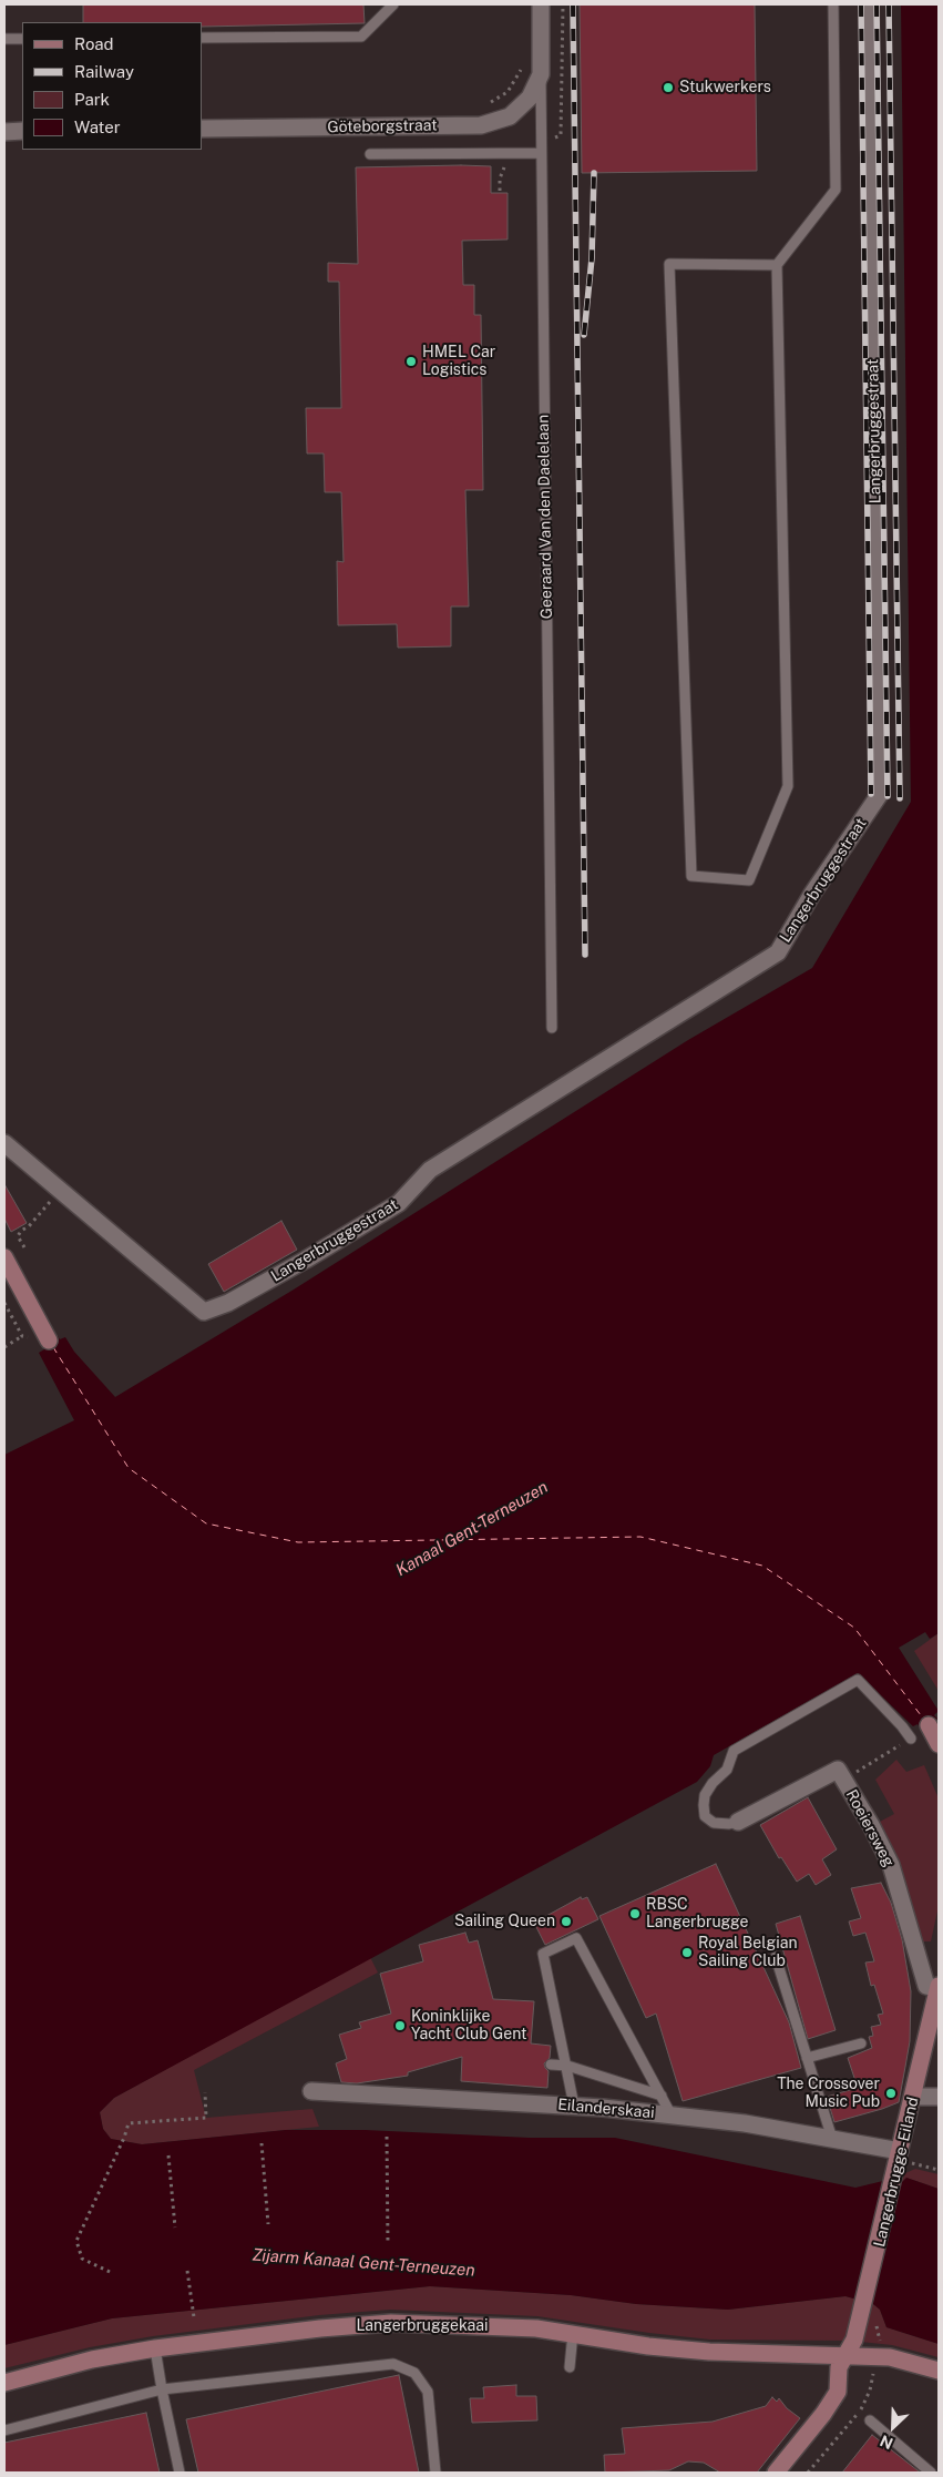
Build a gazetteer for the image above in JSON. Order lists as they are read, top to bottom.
{
  "streets": {
    "main road": ["Langerbrugge-Eiland", "Langerbruggekaai"],
    "street": [
      "Göteborgstraat",
      "Langerbruggestraat",
      "Geeraard Van den Daelelaan",
      "Roeiersweg",
      "Eilanderskaai"
    ]
  },
  "crossings": [
    ["Göteborgstraat", "Geeraard Van den Daelelaan"],
    ["Roeiersweg", "Langerbrugge-Eiland"],
    ["Eilanderskaai", "Langerbrugge-Eiland"],
    ["Langerbrugge-Eiland", "Langerbruggekaai"]
  ],
  "water": ["Kanaal Gent-Terneuzen", "Zijarm Kanaal Gent-Terneuzen"],
  "places": [
    "Stukwerkers",
    "HMEL Car Logistics",
    "RBSC Langerbrugge",
    "Sailing Queen",
    "Royal Belgian Sailing Club",
    "Koninklijke Yacht Club Gent",
    "The Crossover Music Pub"
  ],
  "legend": [
    "Road",
    "Railway",
    "Park",
    "Water"
  ],
  "north": "bottom left"
}
